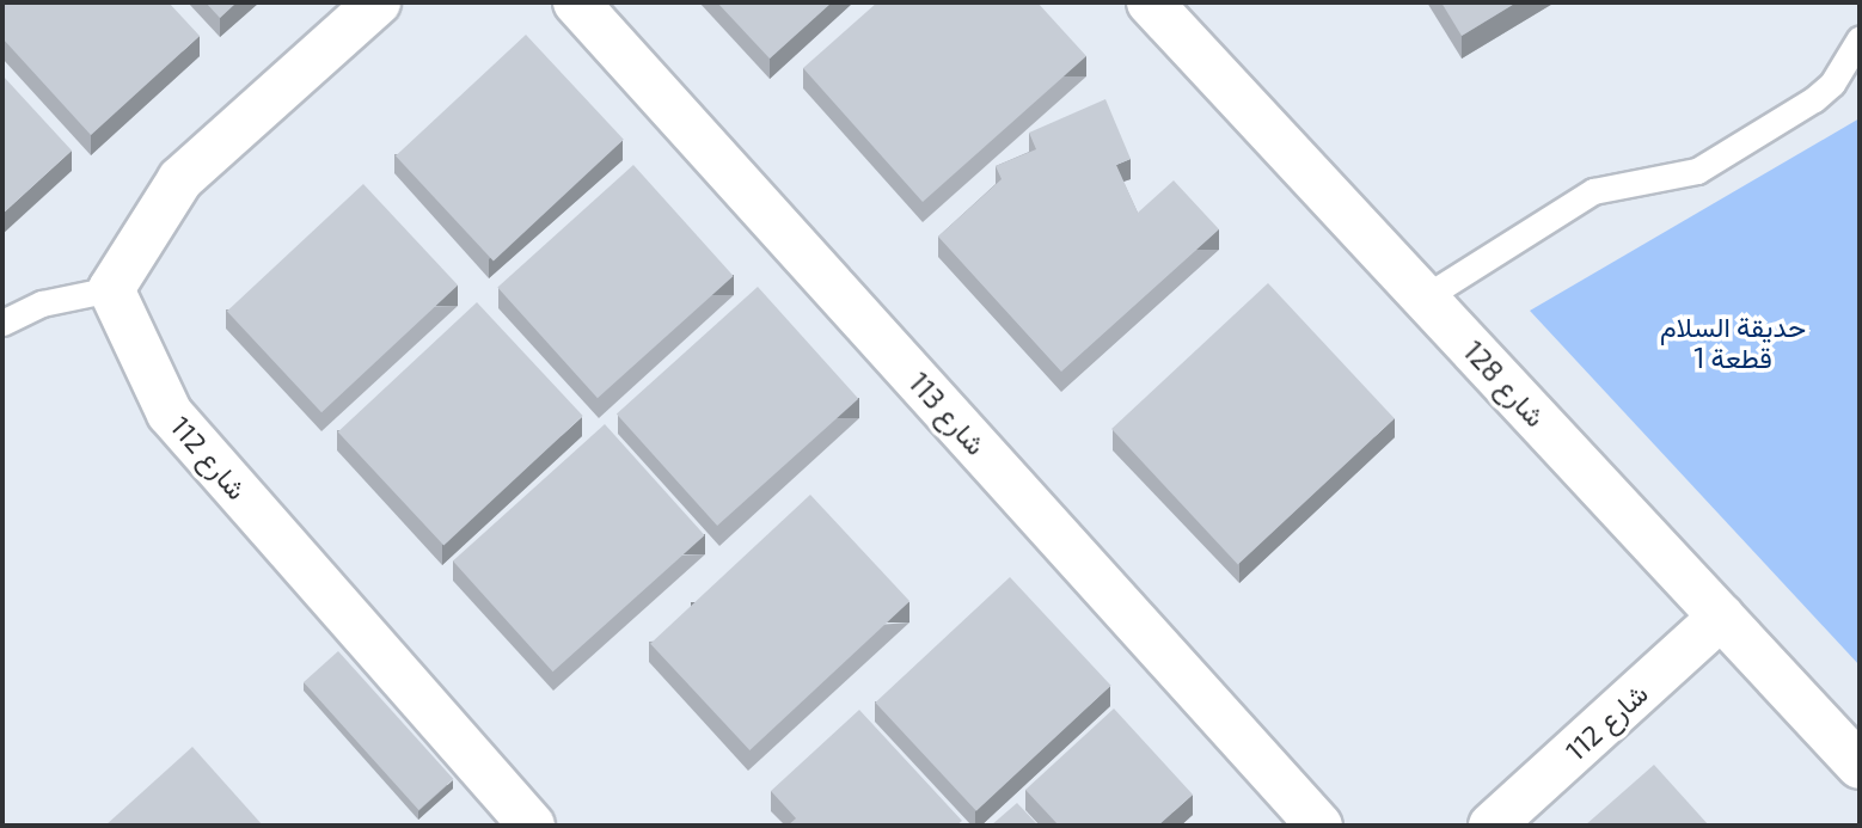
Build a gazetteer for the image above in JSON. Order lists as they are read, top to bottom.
{
  "streets": {
    "street": ["شارع 128", "شارع 113", "شارع 112"]
  },
  "crossings": [
    ["شارع 128", "شارع 112"]
  ],
  "parks": ["حديقة السلام قطعة 1"]
}
